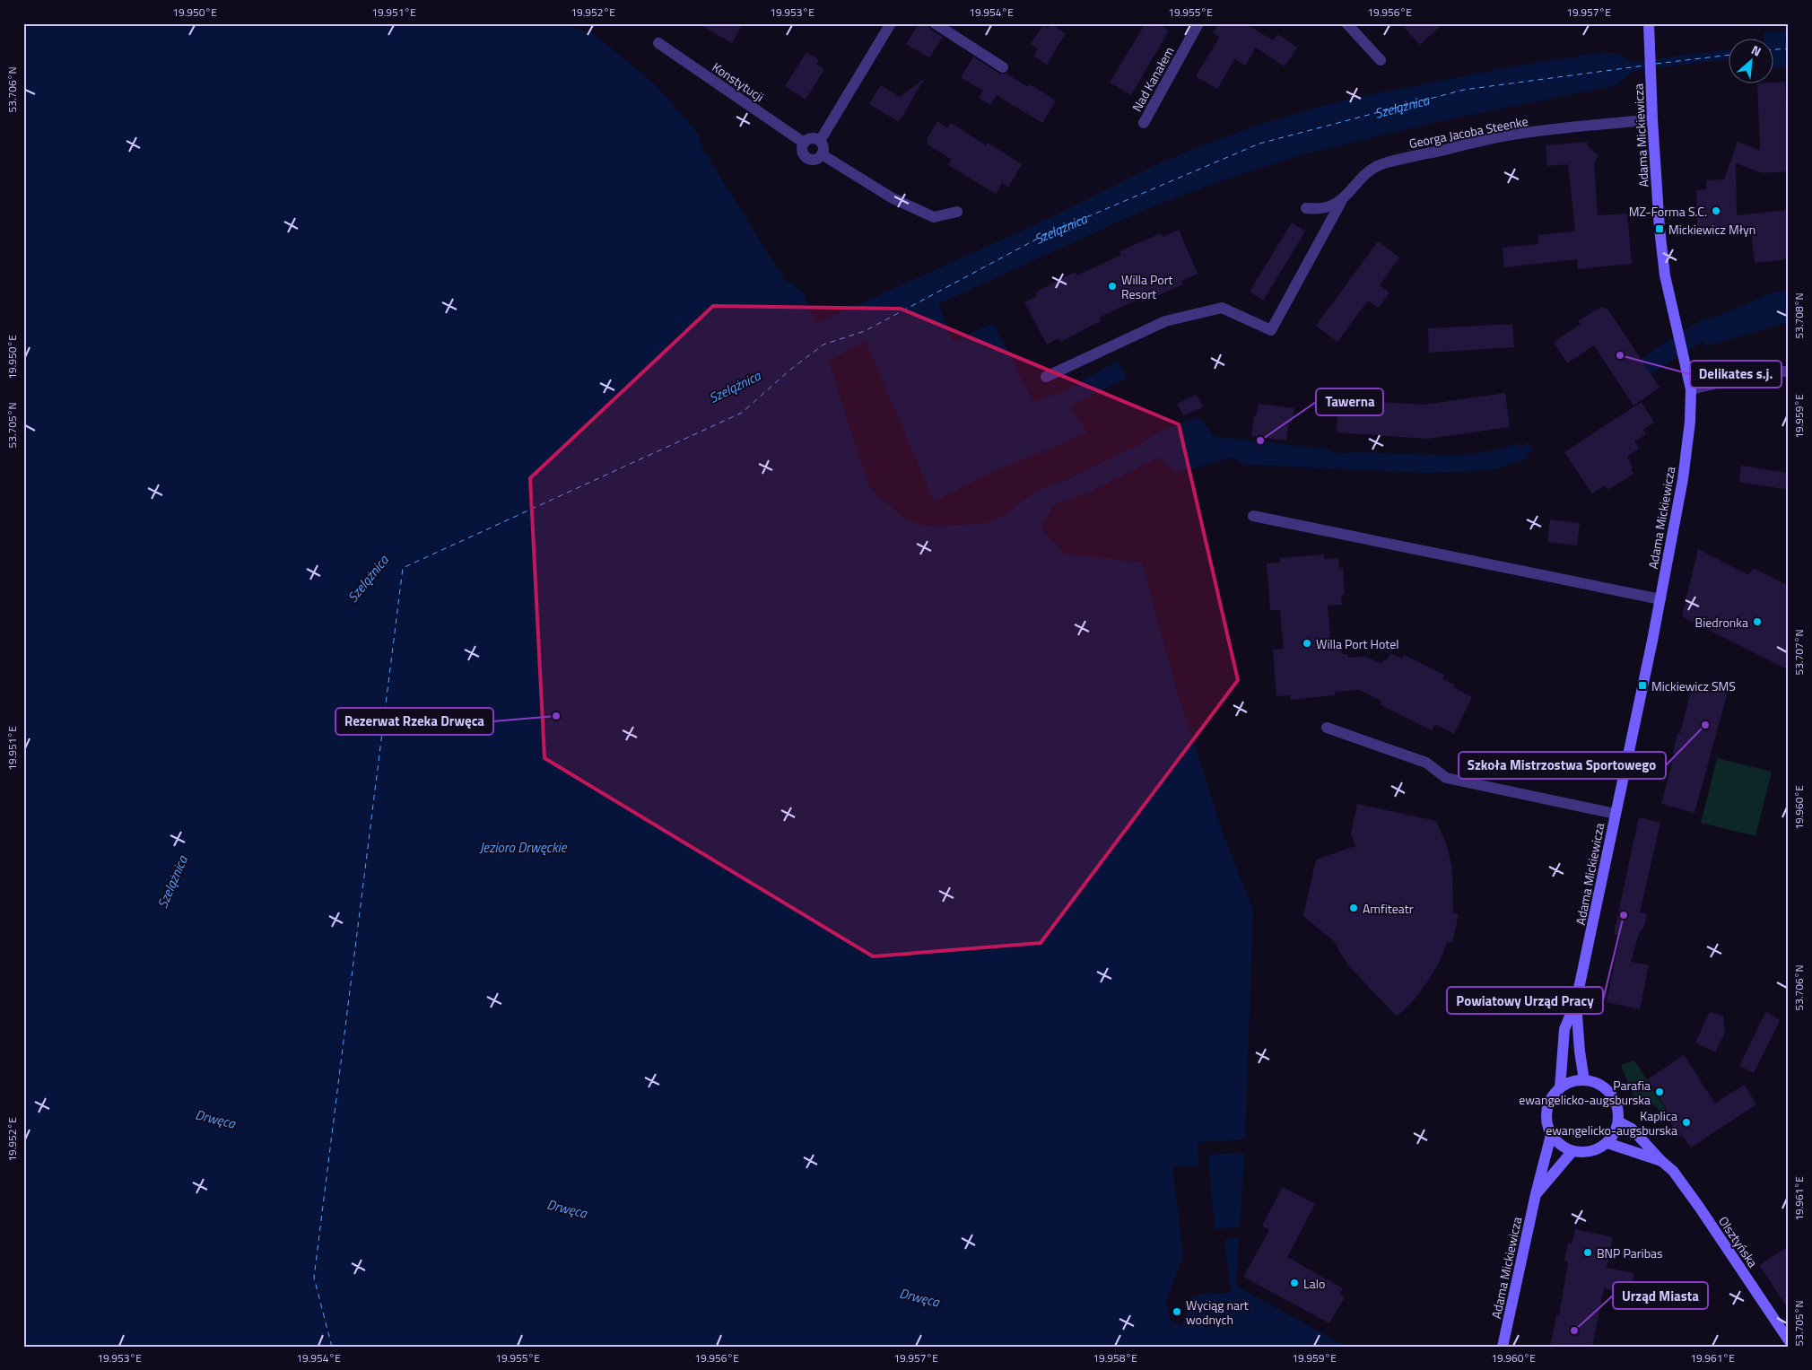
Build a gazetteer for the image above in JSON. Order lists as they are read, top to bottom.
{
  "streets": {
    "main road": ["Adama Mickiewicza", "Olsztyńska"],
    "street": ["Nad Kanałem", "Konstytucji", "Georga Jacoba Steenke"]
  },
  "crossings": [
    ["Georga Jacoba Steenke", "Adama Mickiewicza"],
    ["Adama Mickiewicza", "Olsztyńska"]
  ],
  "water": ["Szelążnica", "Jezioro Drwęckie", "Drwęca"],
  "places": {
    "other": [
      "MZ-Forma S.C.",
      "Willa Port Resort",
      "Delikates s.j.",
      "Tawerna",
      "Biedronka",
      "Willa Port Hotel",
      "Rezerwat Rzeka Drwęca",
      "Szkoła Mistrzostwa Sportowego",
      "Amfiteatr",
      "Powiatowy Urząd Pracy",
      "Parafia ewangelicko-augsburska",
      "Kaplica ewangelicko-augsburska",
      "BNP Paribas",
      "Lalo",
      "Wyciąg nart wodnych",
      "Urząd Miasta"
    ],
    "transit": ["Mickiewicz Młyn", "Mickiewicz SMS"]
  },
  "north": "top right",
  "coordinates": [
    "19.950°E",
    "19.951°E",
    "19.952°E",
    "19.953°E",
    "19.954°E",
    "19.955°E",
    "19.956°E",
    "19.957°E",
    "53.706°N",
    "53.708°N",
    "19.959°E",
    "53.705°N",
    "53.707°N",
    "19.960°E",
    "19.961°E",
    "19.958°E"
  ]
}
